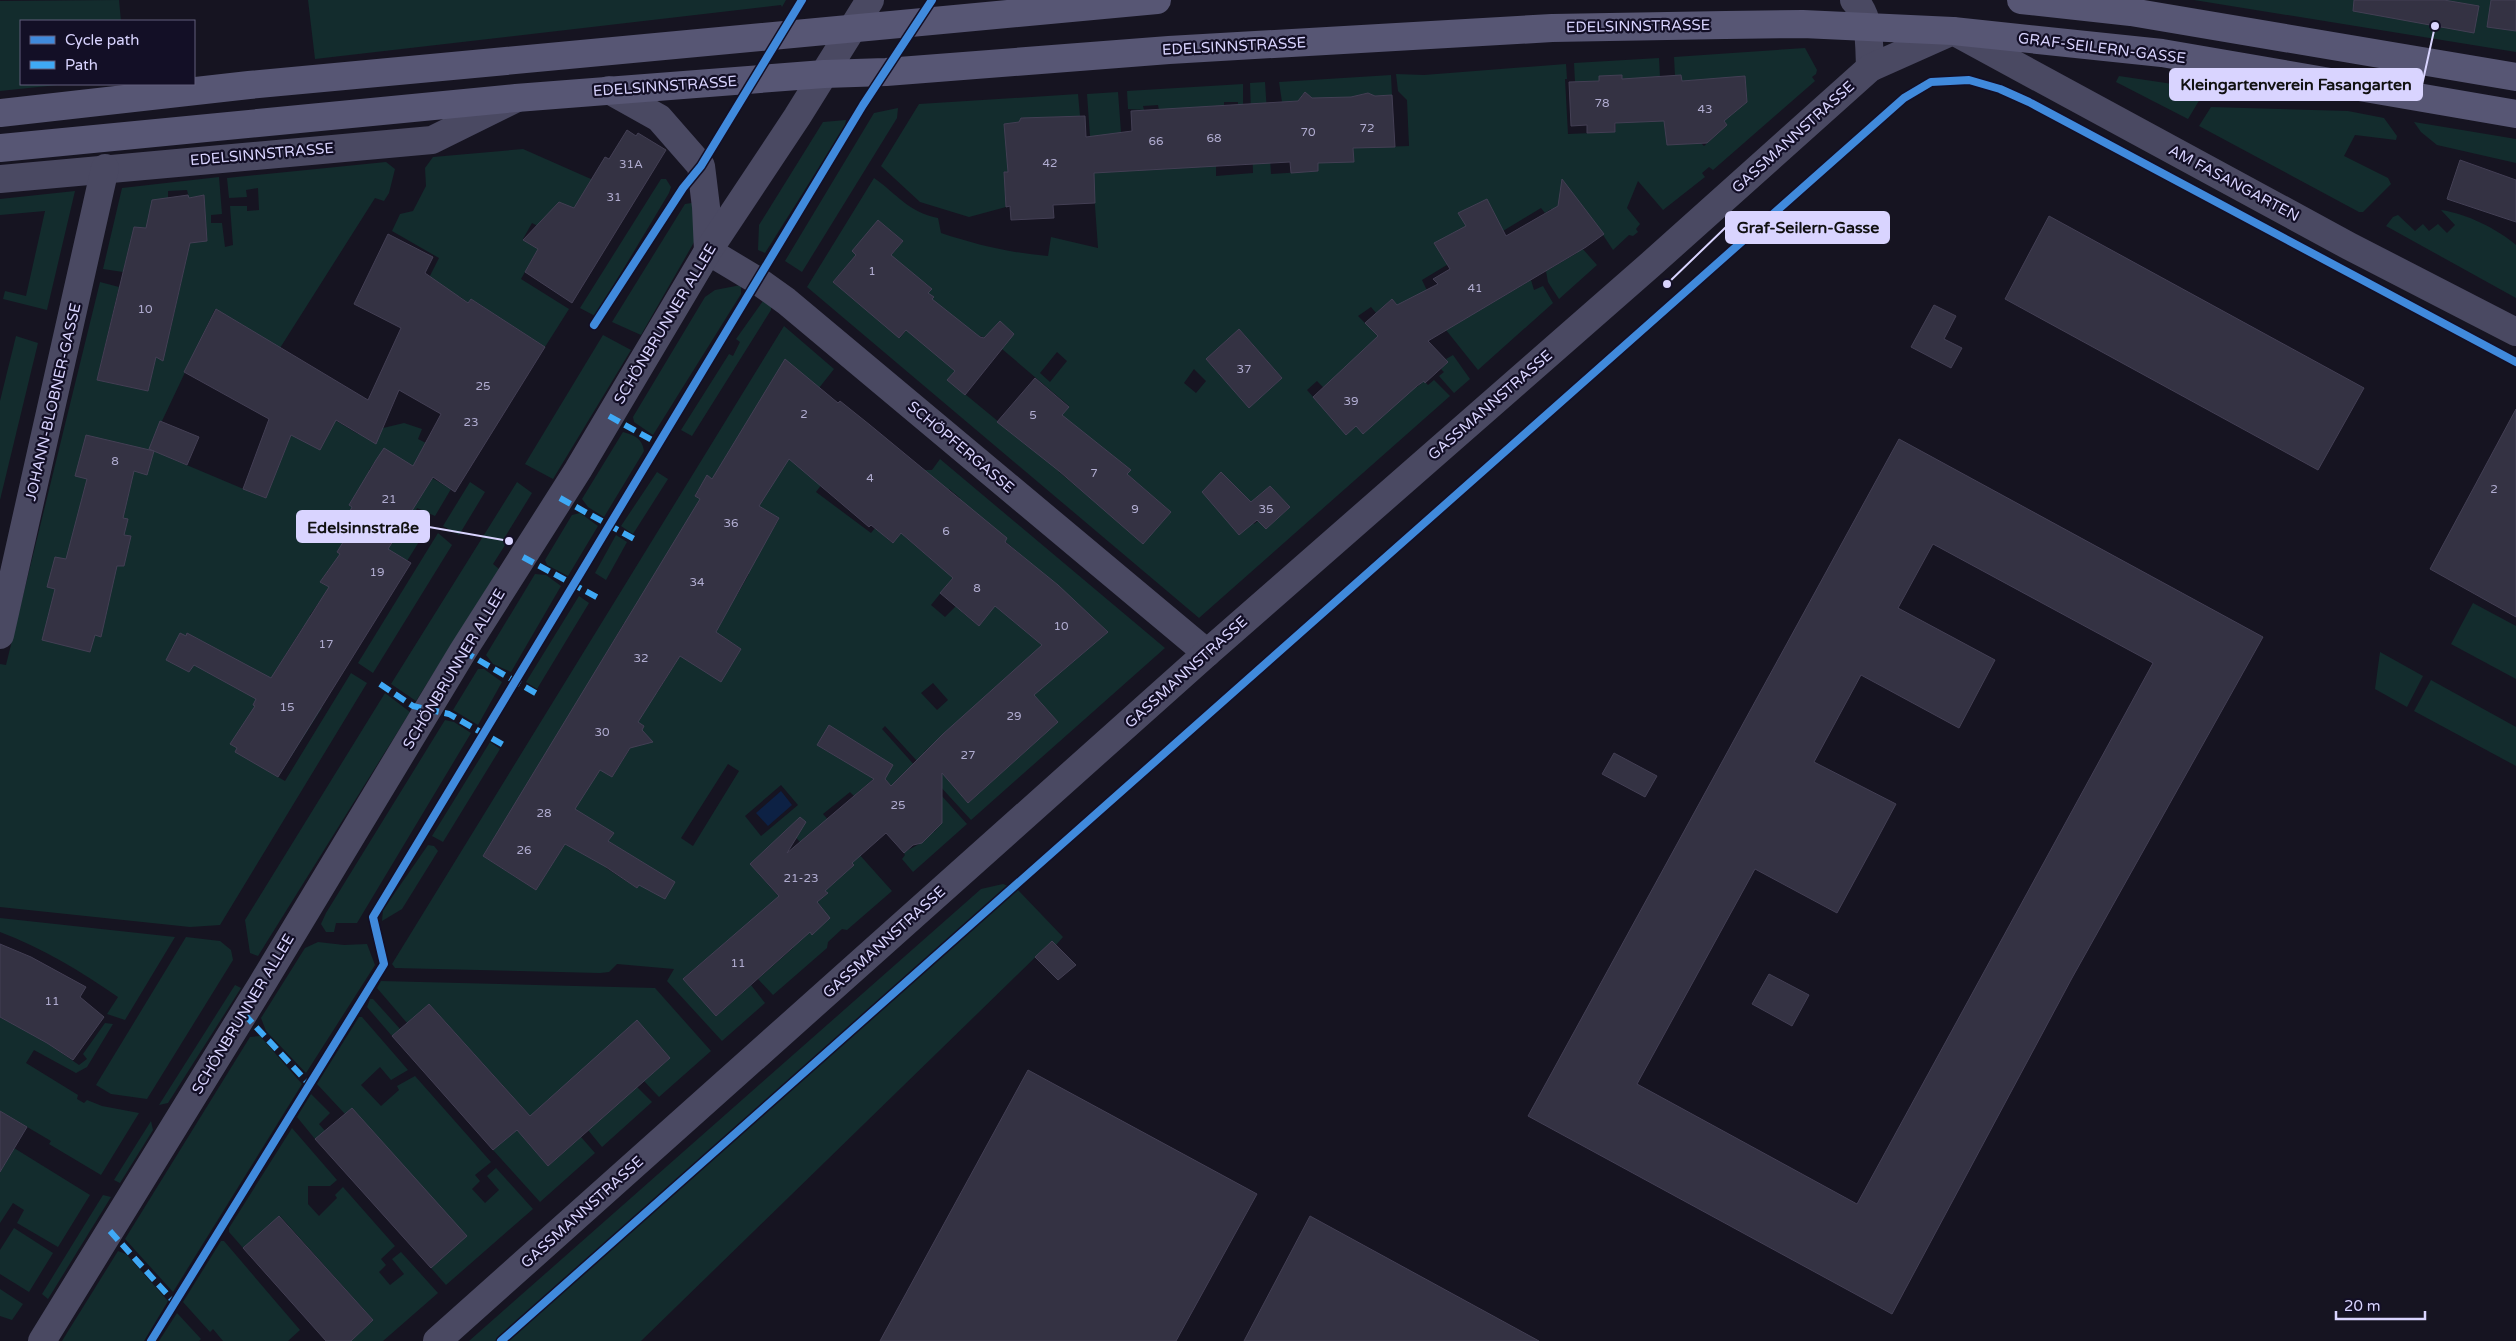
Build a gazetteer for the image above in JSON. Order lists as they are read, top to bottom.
{
  "streets": {
    "main road": ["EDELSINNSTRASSE", "GRAF-SEILERN-GASSE"],
    "street": [
      "GASSMANNSTRASSE",
      "AM FASANGARTEN",
      "SCHÖNBRUNNER ALLEE",
      "JOHANN-BLOBNER-GASSE",
      "SCHÖPFERGASSE"
    ]
  },
  "crossings": [
    ["EDELSINNSTRASSE", "GRAF-SEILERN-GASSE"],
    ["EDELSINNSTRASSE", "GASSMANNSTRASSE"],
    ["EDELSINNSTRASSE", "AM FASANGARTEN"],
    ["EDELSINNSTRASSE", "SCHÖNBRUNNER ALLEE"],
    ["EDELSINNSTRASSE", "JOHANN-BLOBNER-GASSE"],
    ["GRAF-SEILERN-GASSE", "GASSMANNSTRASSE"],
    ["GRAF-SEILERN-GASSE", "AM FASANGARTEN"],
    ["GASSMANNSTRASSE", "AM FASANGARTEN"],
    ["GASSMANNSTRASSE", "SCHÖPFERGASSE"],
    ["SCHÖNBRUNNER ALLEE", "SCHÖPFERGASSE"]
  ],
  "places": ["Kleingartenverein Fasangarten", "Graf-Seilern-Gasse", "Edelsinnstraße"],
  "house_numbers": [
    "78",
    "43",
    "72",
    "70",
    "68",
    "66",
    "42",
    "31A",
    "31",
    "1",
    "41",
    "10",
    "37",
    "25",
    "39",
    "2",
    "5",
    "23",
    "8",
    "7",
    "4",
    "2",
    "21",
    "9",
    "35",
    "36",
    "6",
    "19",
    "34",
    "8",
    "10",
    "17",
    "32",
    "15",
    "29",
    "30",
    "27",
    "25",
    "28",
    "26",
    "21-23",
    "11",
    "11"
  ],
  "legend": ["Cycle path", "Path"],
  "scale_bar": "20 m"
}
